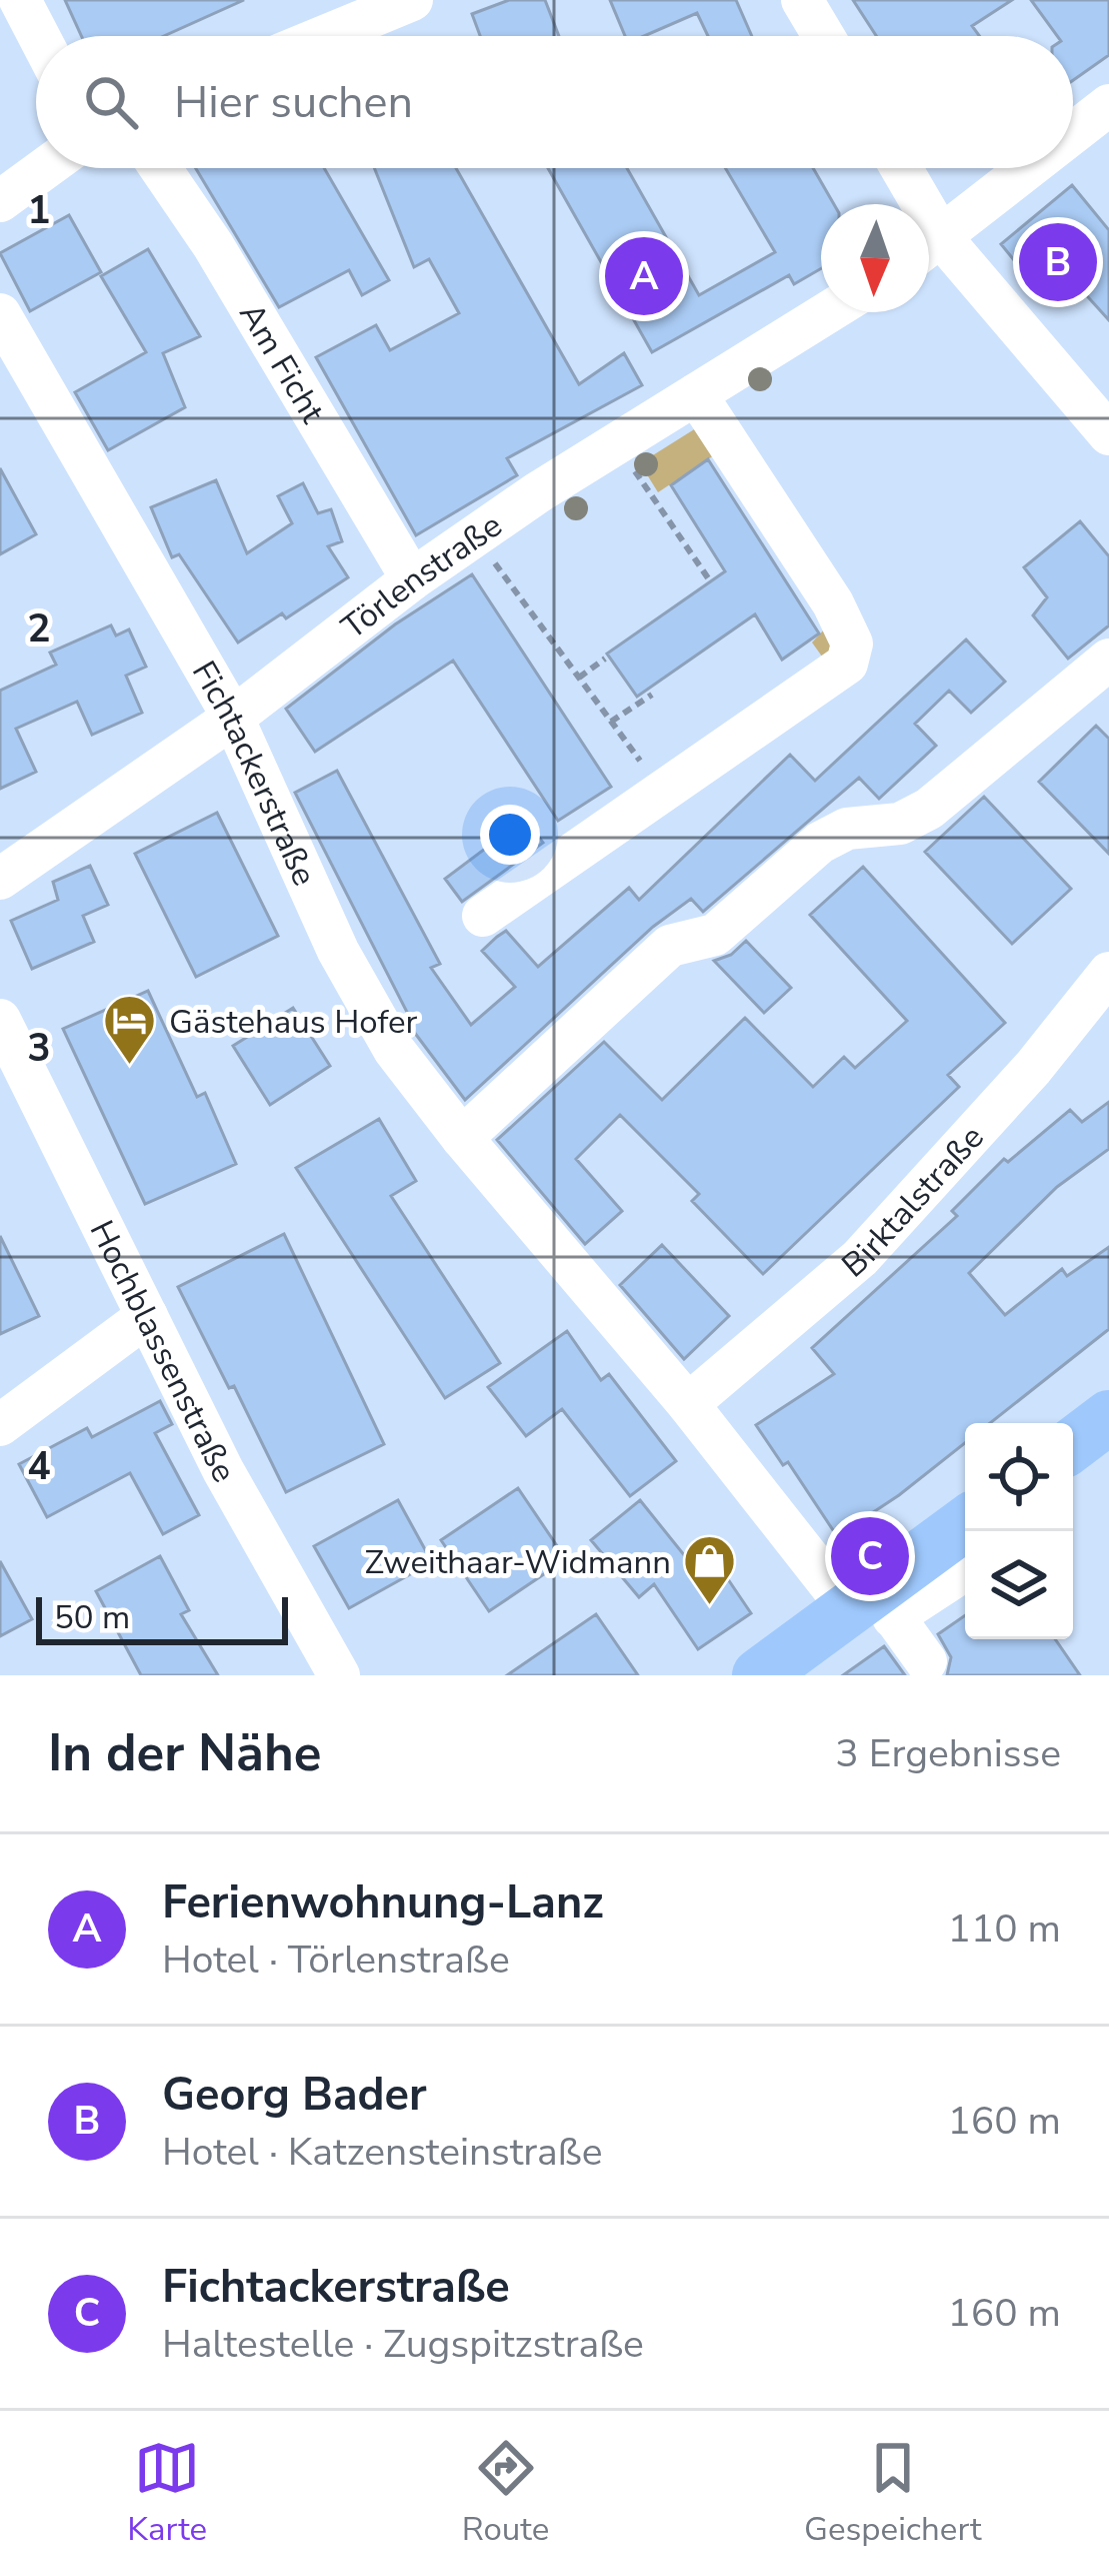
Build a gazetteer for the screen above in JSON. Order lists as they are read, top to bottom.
{
  "streets": {
    "street": [
      "Am Ficht",
      "Törlenstraße",
      "Fichtackerstraße",
      "Birktalstraße",
      "Hochblassenstraße"
    ]
  },
  "crossings": [
    ["Am Ficht", "Törlenstraße"],
    ["Törlenstraße", "Fichtackerstraße"],
    ["Fichtackerstraße", "Birktalstraße"]
  ],
  "places": {
    "hotel": ["Gästehaus Hofer"],
    "shop": ["Zweithaar-Widmann"]
  },
  "scale_bar": "50 m",
  "north": "bottom",
  "page": {
    "search": "Hier suchen",
    "pins": ["B", "A", "C"],
    "scale": "50 m",
    "heading": ["In der Nähe", "3 Ergebnisse"],
    "list": [
      {
        "mark": "A",
        "name": "Ferienwohnung-Lanz",
        "note": "Hotel · Törlenstraße",
        "value": "110 m"
      },
      {
        "mark": "B",
        "name": "Georg Bader",
        "note": "Hotel · Katzensteinstraße",
        "value": "160 m"
      },
      {
        "mark": "C",
        "name": "Fichtackerstraße",
        "note": "Haltestelle · Zugspitzstraße",
        "value": "160 m"
      }
    ],
    "nav": ["Karte", "Route", "Gespeichert"]
  },
  "grid": {
    "rows": [
      "1",
      "2",
      "3",
      "4"
    ]
  }
}
